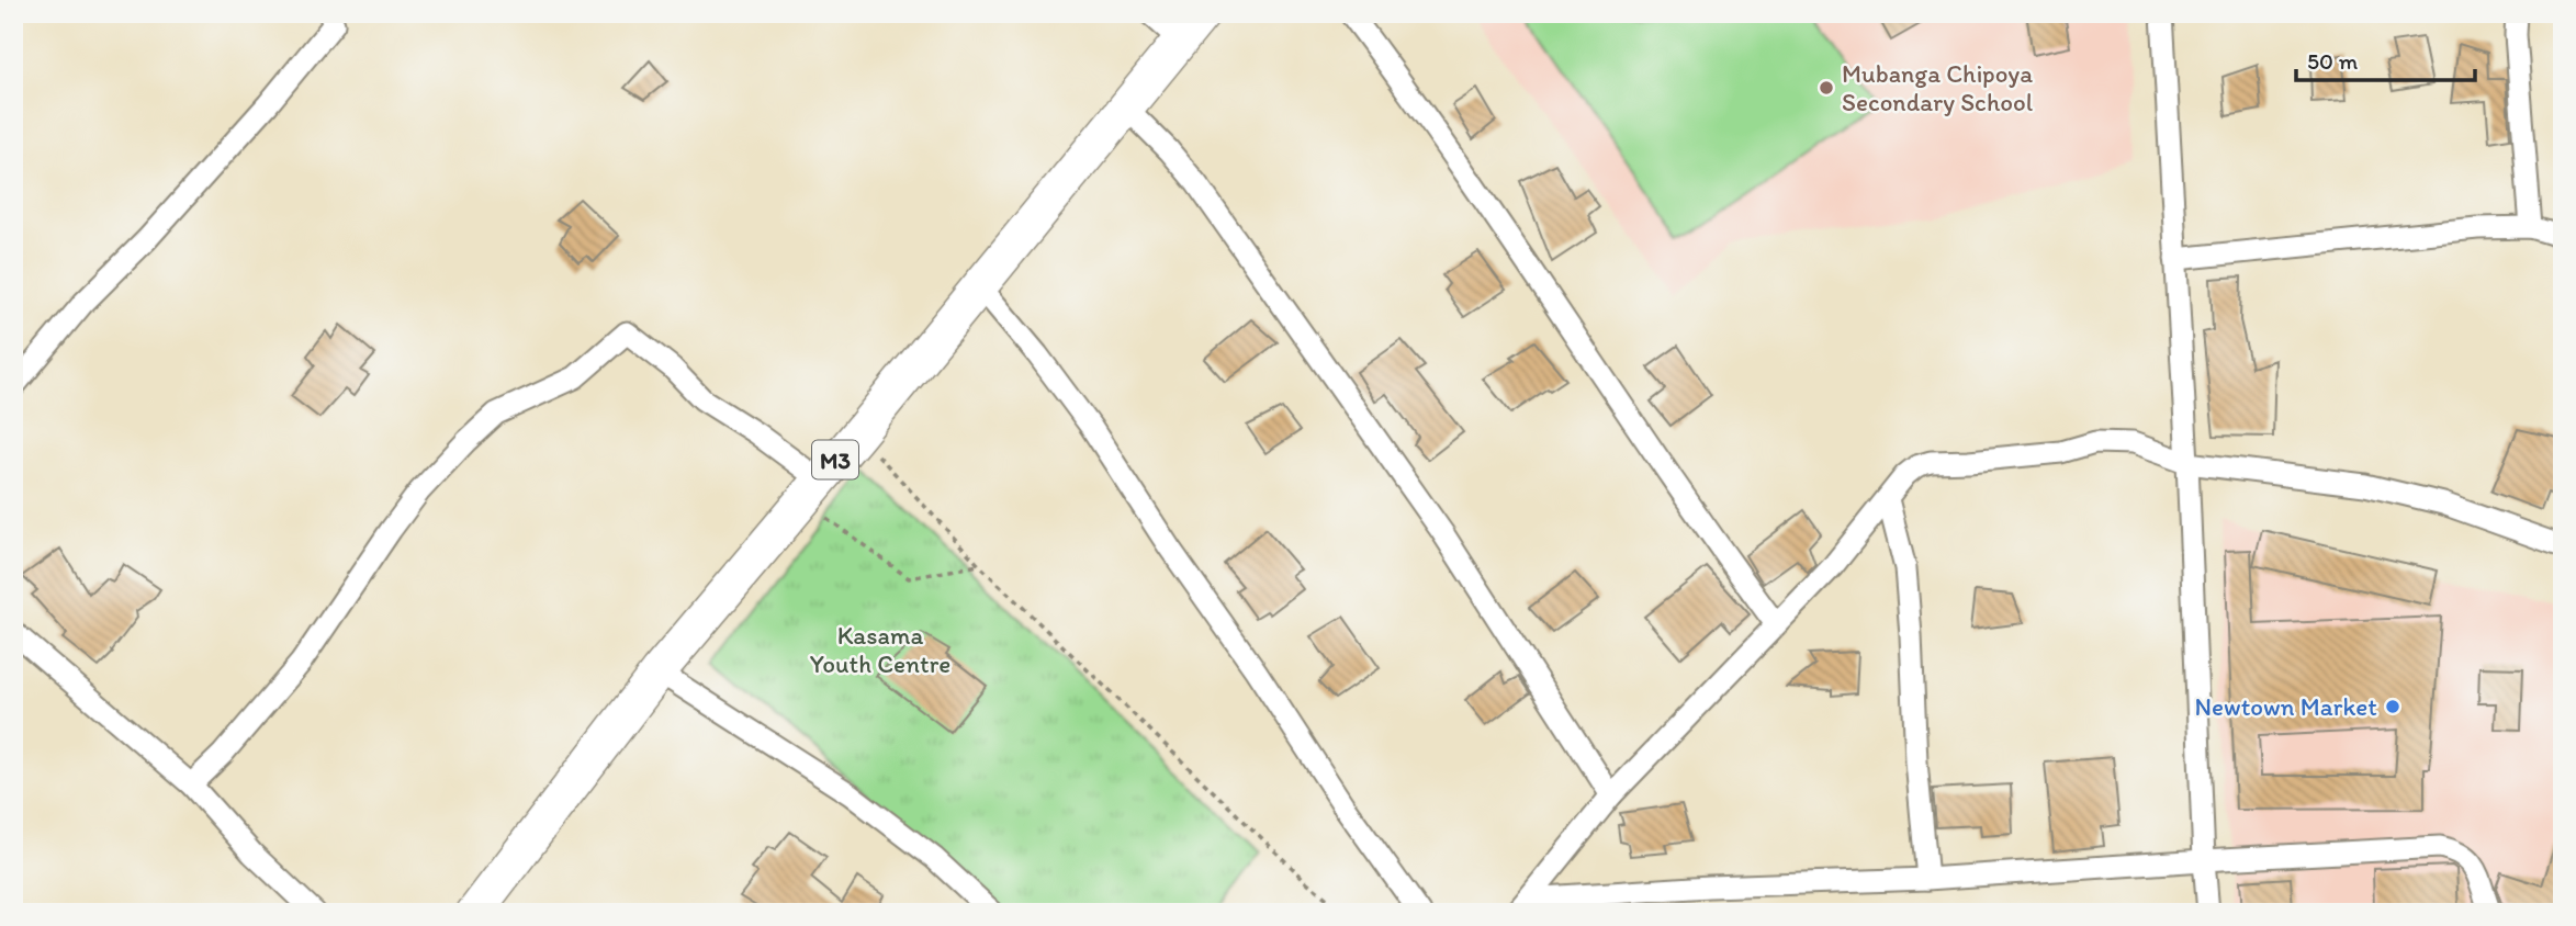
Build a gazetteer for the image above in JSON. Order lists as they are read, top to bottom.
{
  "streets": {
    "main road": ["M3"]
  },
  "parks": ["Kasama Youth Centre"],
  "places": ["Mubanga Chipoya Secondary School", "Newtown Market"],
  "scale_bar": "50 m"
}
